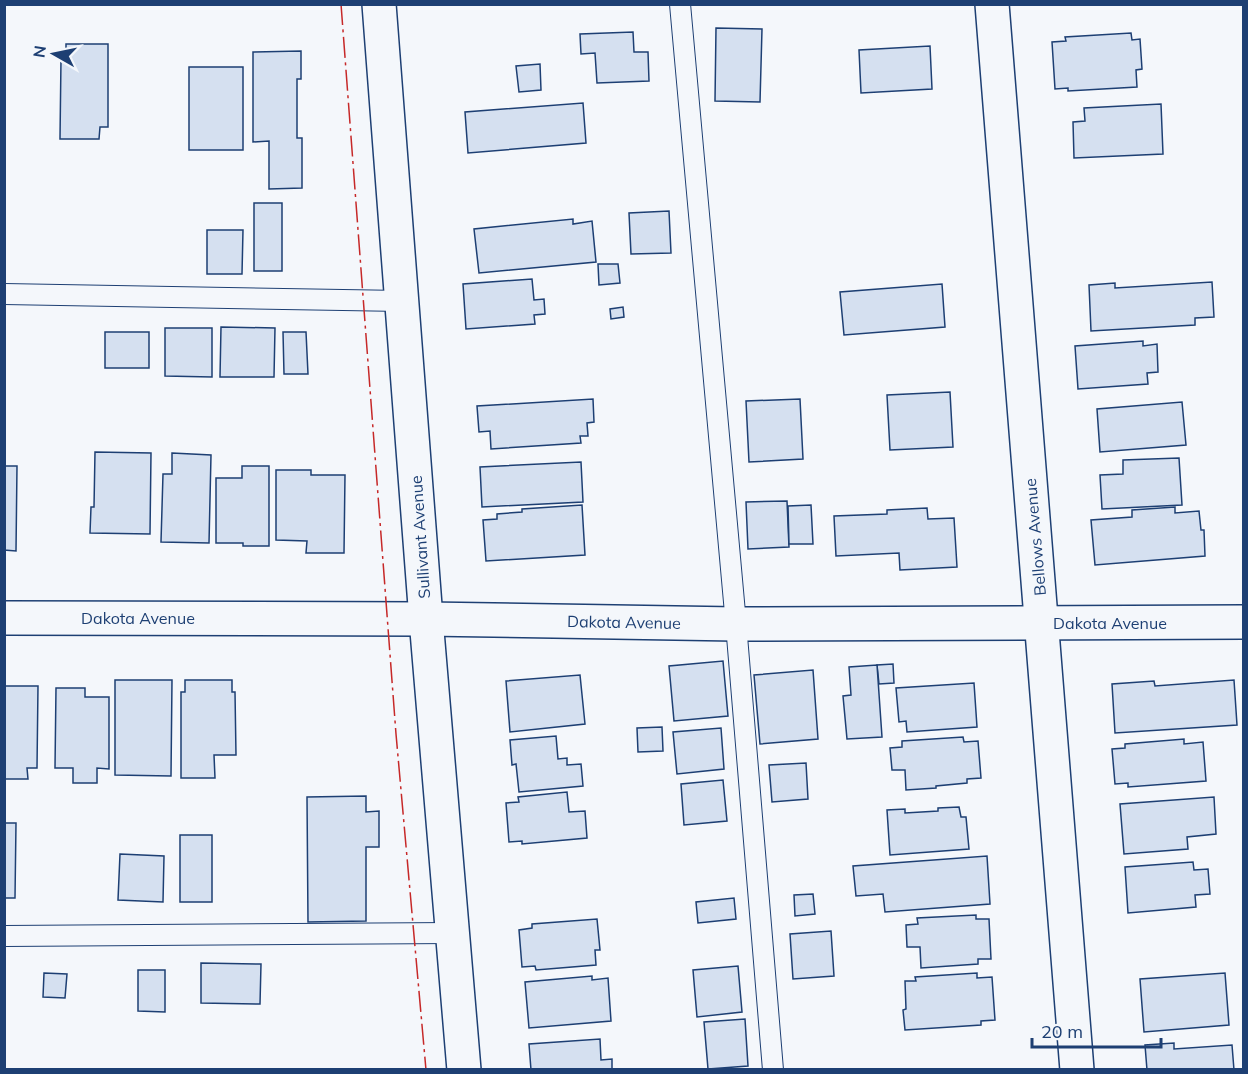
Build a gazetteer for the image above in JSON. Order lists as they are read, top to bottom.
{
  "streets": {
    "street": ["Sullivant Avenue", "Bellows Avenue", "Dakota Avenue"]
  },
  "crossings": [
    ["Sullivant Avenue", "Dakota Avenue"],
    ["Bellows Avenue", "Dakota Avenue"]
  ],
  "scale_bar": "20 m",
  "north": "left"
}
